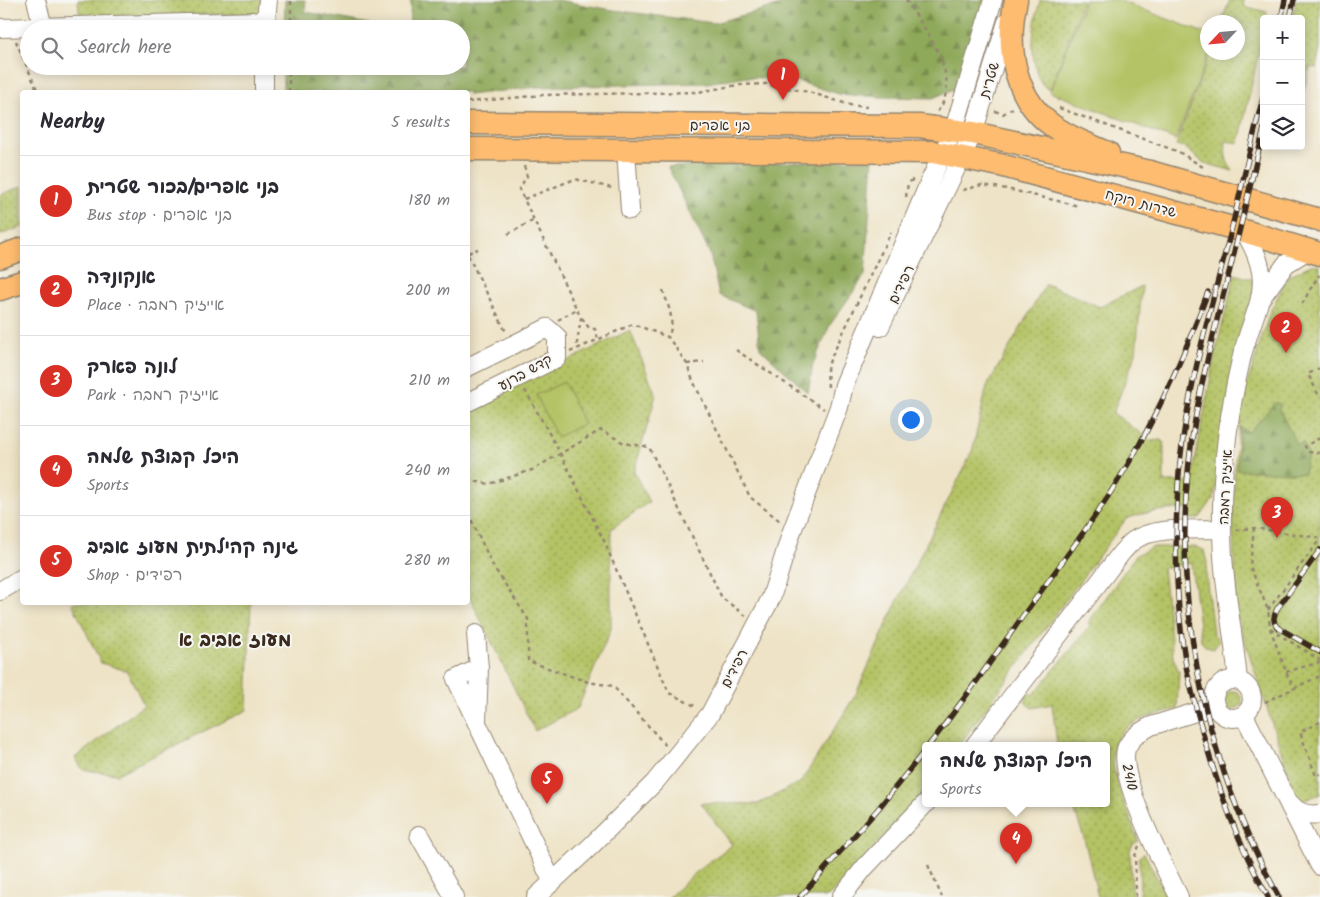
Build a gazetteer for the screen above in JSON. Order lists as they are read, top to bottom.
{
  "streets": {
    "main road": ["בני אפרים", "שדרות רוקח"],
    "street": [
      "שטרית",
      "רפידים",
      "קדש ברנע",
      "אייזיק רמבה",
      "2410"
    ]
  },
  "crossings": [
    ["שטרית", "בני אפרים"],
    ["שטרית", "שדרות רוקח"],
    ["שטרית", "רפידים"],
    ["בני אפרים", "שדרות רוקח"],
    ["בני אפרים", "רפידים"],
    ["שדרות רוקח", "רפידים"],
    ["שדרות רוקח", "אייזיק רמבה"],
    ["אייזיק רמבה", "2410"]
  ],
  "districts": ["מעוז אביב א"],
  "north": "bottom left",
  "page": {
    "map_buttons": ["+", "−"],
    "search": "Search here",
    "pins": [
      "1",
      "2",
      "3",
      "5",
      "4"
    ],
    "heading": ["Nearby", "5 results"],
    "list": [
      {
        "mark": "1",
        "name": "בני אפרים/בכור שטרית",
        "note": "Bus stop · בני אפרים",
        "value": "180 m"
      },
      {
        "mark": "2",
        "name": "אנקונדה",
        "note": "Place · אייזיק רמבה",
        "value": "200 m"
      },
      {
        "mark": "3",
        "name": "לונה פארק",
        "note": "Park · אייזיק רמבה",
        "value": "210 m"
      },
      {
        "mark": "4",
        "name": "היכל קבוצת שלמה",
        "note": "Sports",
        "value": "240 m"
      },
      {
        "mark": "5",
        "name": "גינה קהילתית מעוז אביב",
        "note": "Shop · רפידים",
        "value": "280 m"
      }
    ],
    "popup": ["היכל קבוצת שלמה", "Sports"]
  }
}
